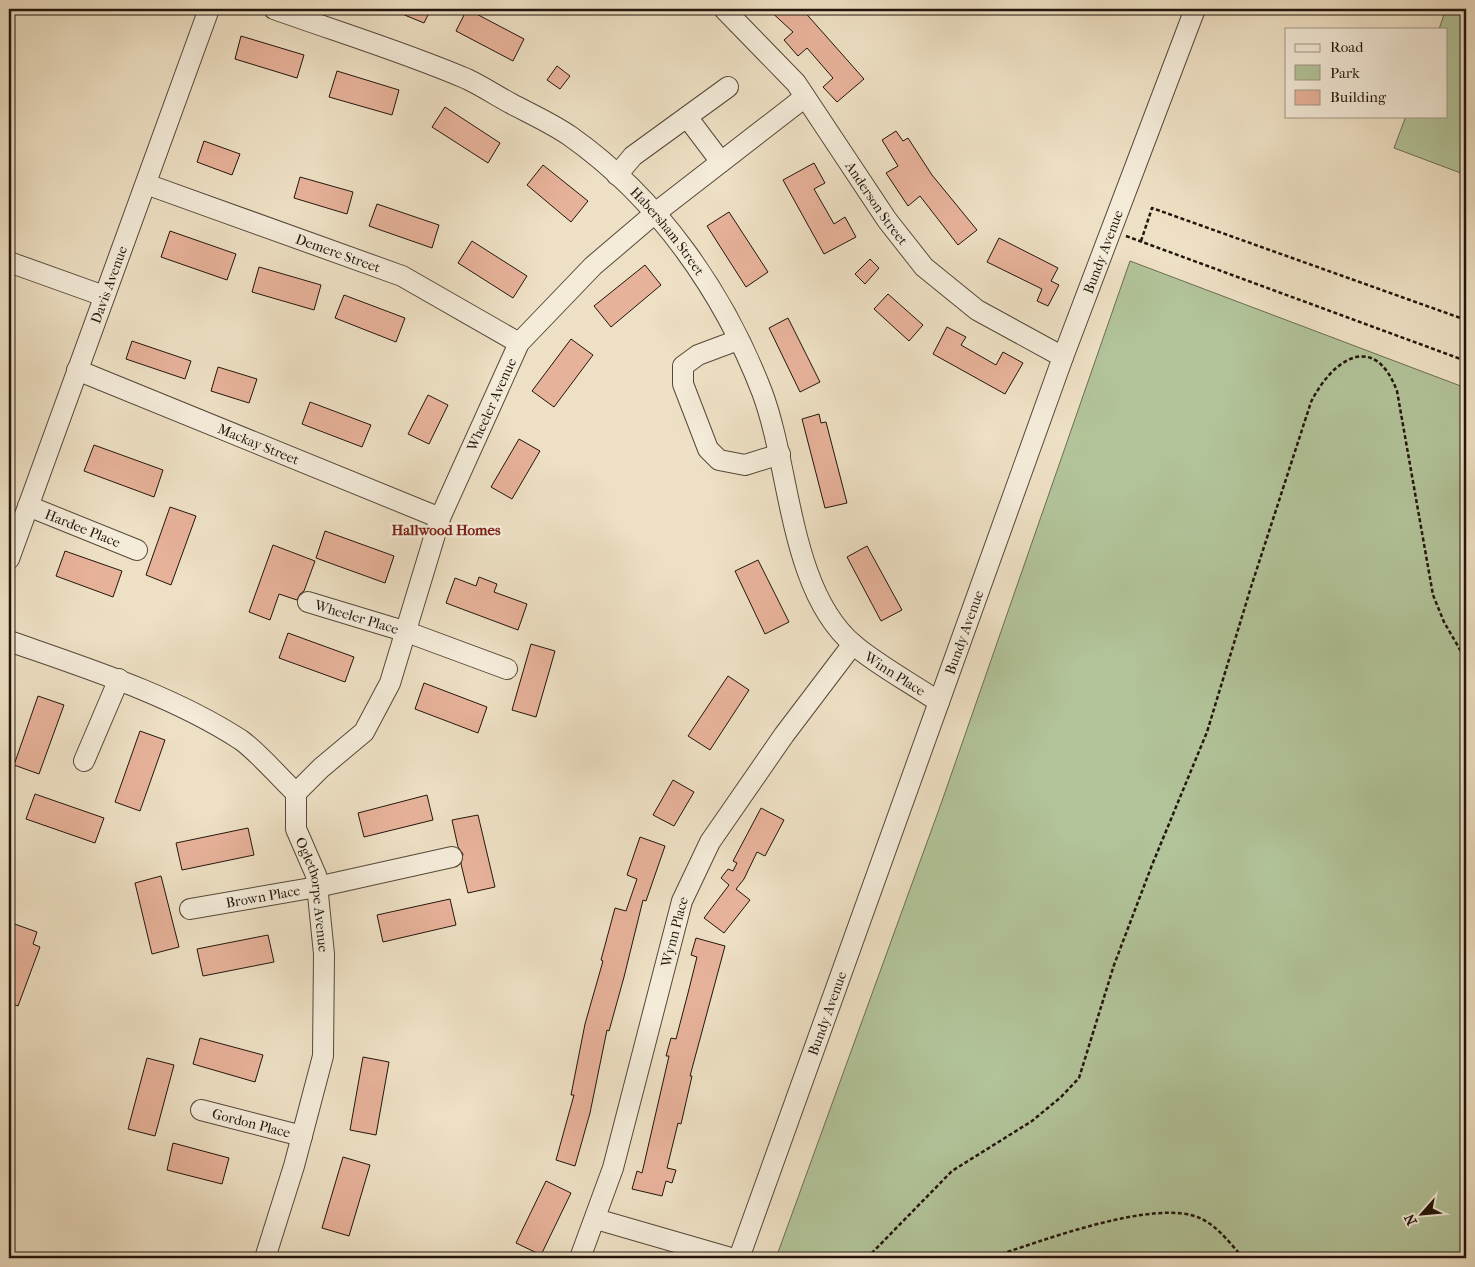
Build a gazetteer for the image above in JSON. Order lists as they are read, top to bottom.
{
  "streets": {
    "street": [
      "Anderson Street",
      "Habersham Street",
      "Demere Street",
      "Bundy Avenue",
      "Davis Avenue",
      "Wheeler Avenue",
      "Mackay Street",
      "Hardee Place",
      "Wheeler Place",
      "Winn Place",
      "Oglethorpe Avenue",
      "Brown Place",
      "Wynn Place",
      "Gordon Place"
    ]
  },
  "crossings": [
    ["Anderson Street", "Bundy Avenue"],
    ["Anderson Street", "Wheeler Avenue"],
    ["Habersham Street", "Wheeler Avenue"],
    ["Habersham Street", "Winn Place"],
    ["Habersham Street", "Wynn Place"],
    ["Demere Street", "Davis Avenue"],
    ["Demere Street", "Wheeler Avenue"],
    ["Bundy Avenue", "Winn Place"],
    ["Davis Avenue", "Mackay Street"],
    ["Davis Avenue", "Hardee Place"],
    ["Wheeler Avenue", "Mackay Street"],
    ["Wheeler Avenue", "Wheeler Place"],
    ["Wheeler Avenue", "Oglethorpe Avenue"],
    ["Winn Place", "Wynn Place"],
    ["Oglethorpe Avenue", "Brown Place"],
    ["Oglethorpe Avenue", "Gordon Place"]
  ],
  "districts": ["Hallwood Homes"],
  "legend": ["Road", "Park", "Building"],
  "north": "bottom left"
}
